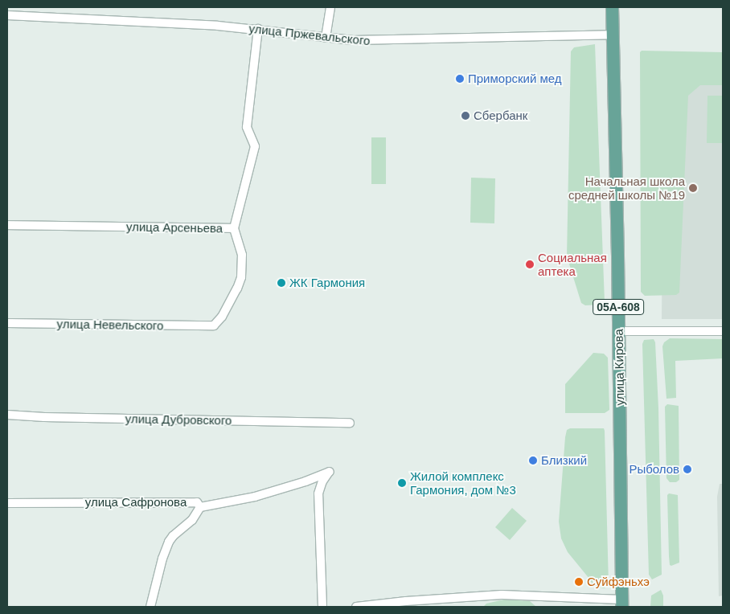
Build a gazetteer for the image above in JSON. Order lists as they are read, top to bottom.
{
  "streets": {
    "main road": ["05А-608", "улица Кирова"],
    "street": [
      "улица Пржевальского",
      "улица Арсеньева",
      "улица Невельского",
      "улица Дубровского",
      "улица Сафронова"
    ]
  },
  "crossings": [
    ["улица Пржевальского", "улица Арсеньева"],
    ["улица Пржевальского", "улица Кирова"],
    ["улица Арсеньева", "улица Невельского"]
  ],
  "places": [
    "Приморский мед",
    "Сбербанк",
    "Начальная школа средней школы №19",
    "Социальная аптека",
    "ЖК Гармония",
    "Близкий",
    "Рыболов",
    "Жилой комплекс Гармония, дом №3",
    "Суйфэньхэ"
  ]
}
